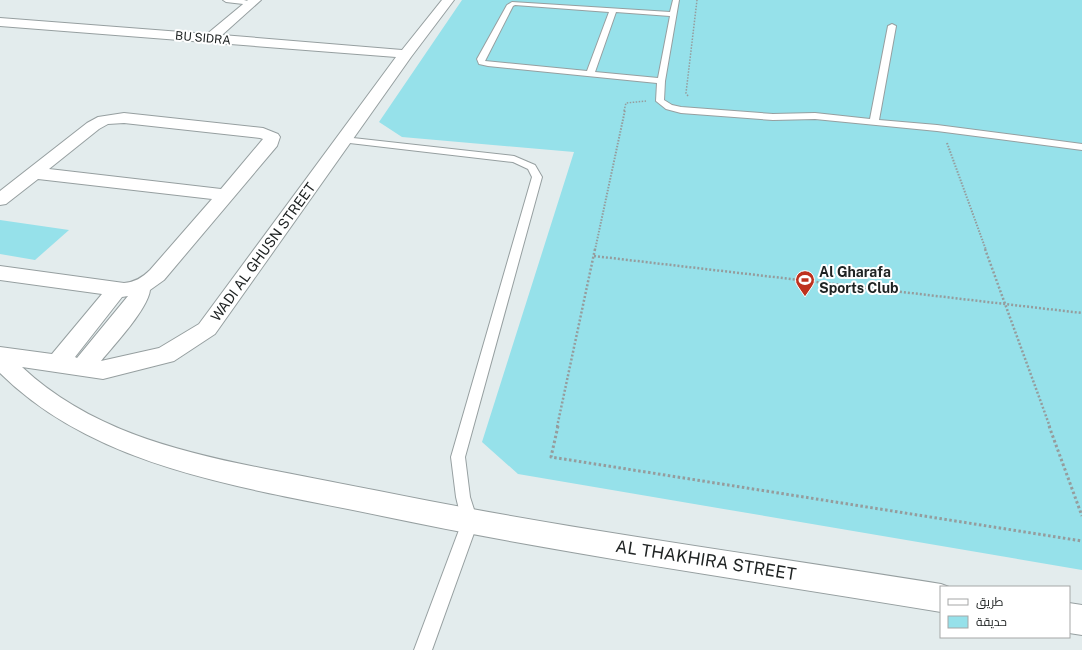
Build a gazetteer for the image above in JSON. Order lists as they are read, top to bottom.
{
  "streets": {
    "street": ["BU SIDRA", "WADI AL GHUSN STREET", "AL THAKHIRA STREET"]
  },
  "crossings": [
    ["BU SIDRA", "WADI AL GHUSN STREET"]
  ],
  "places": {
    "sports": ["Al Gharafa Sports Club"]
  },
  "legend": ["طريق", "حديقة"]
}
